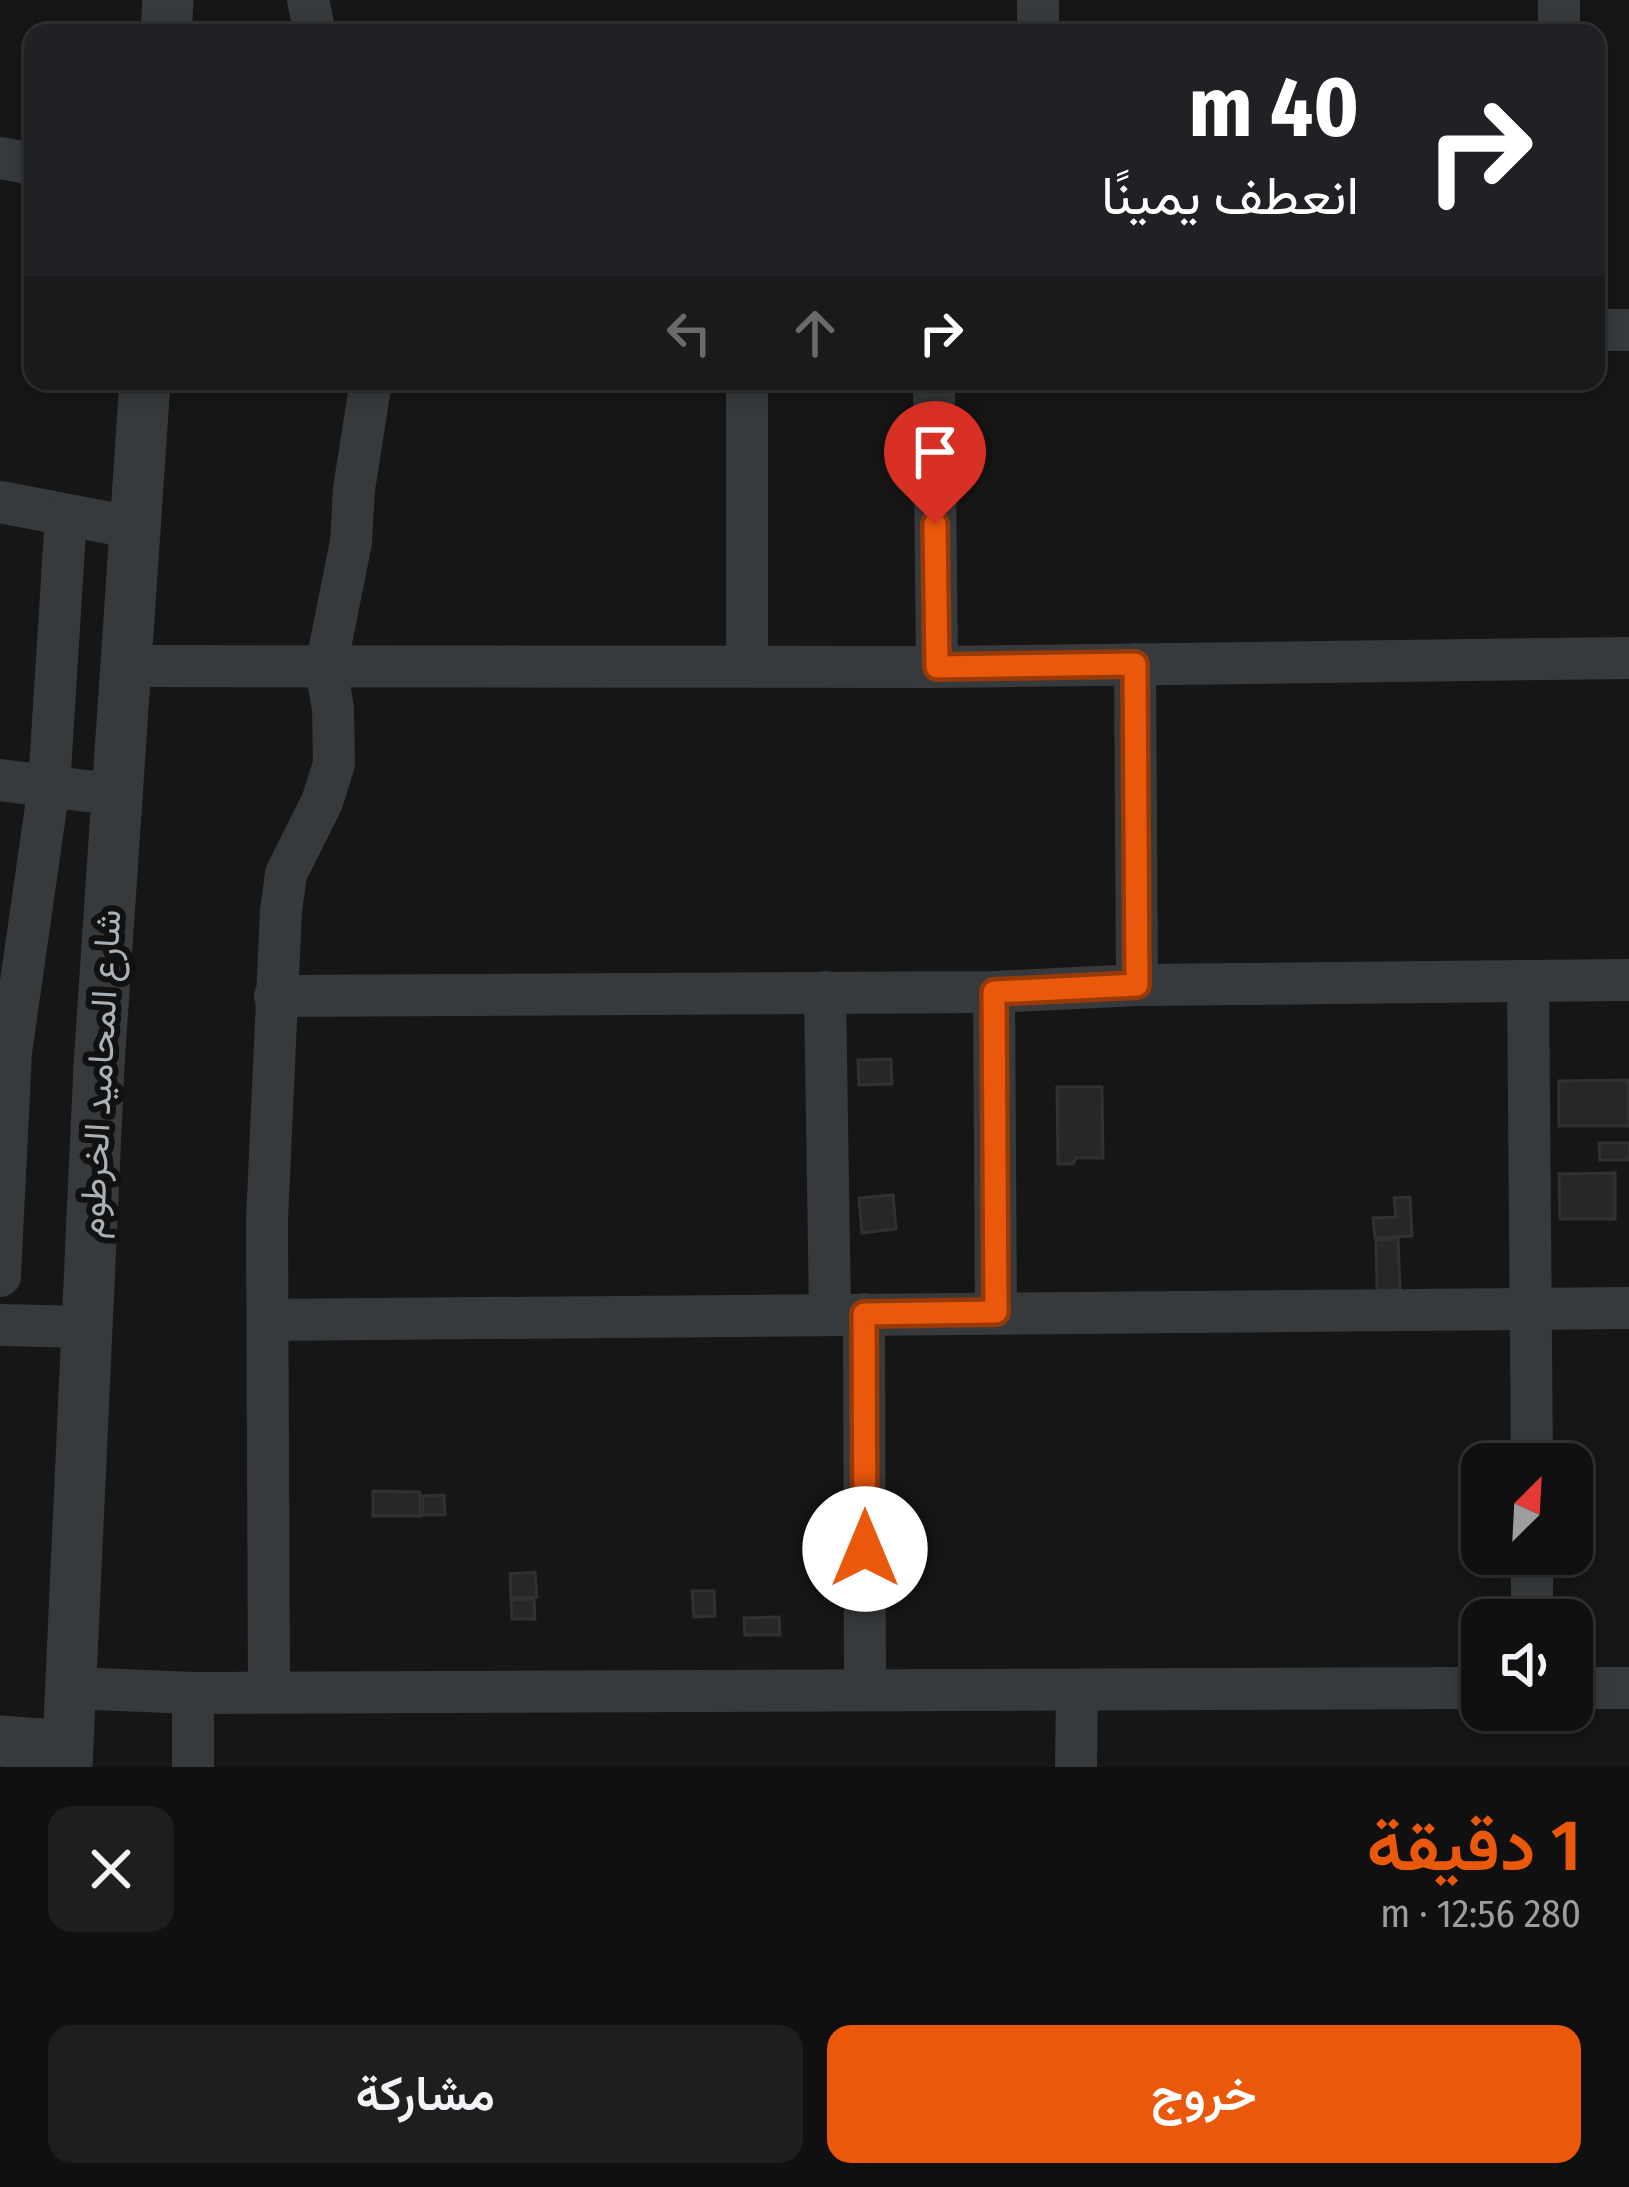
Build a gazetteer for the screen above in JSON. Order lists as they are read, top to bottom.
{
  "streets": {
    "street": ["شارع المحاميد الخرطوم"]
  },
  "north": "top right",
  "page": {
    "turn": ["40 m", "انعطف يمينًا"],
    "heading": ["1 دقيقة", "280 m · 12:56"],
    "buttons": ["خروج", "مشاركة"]
  }
}
